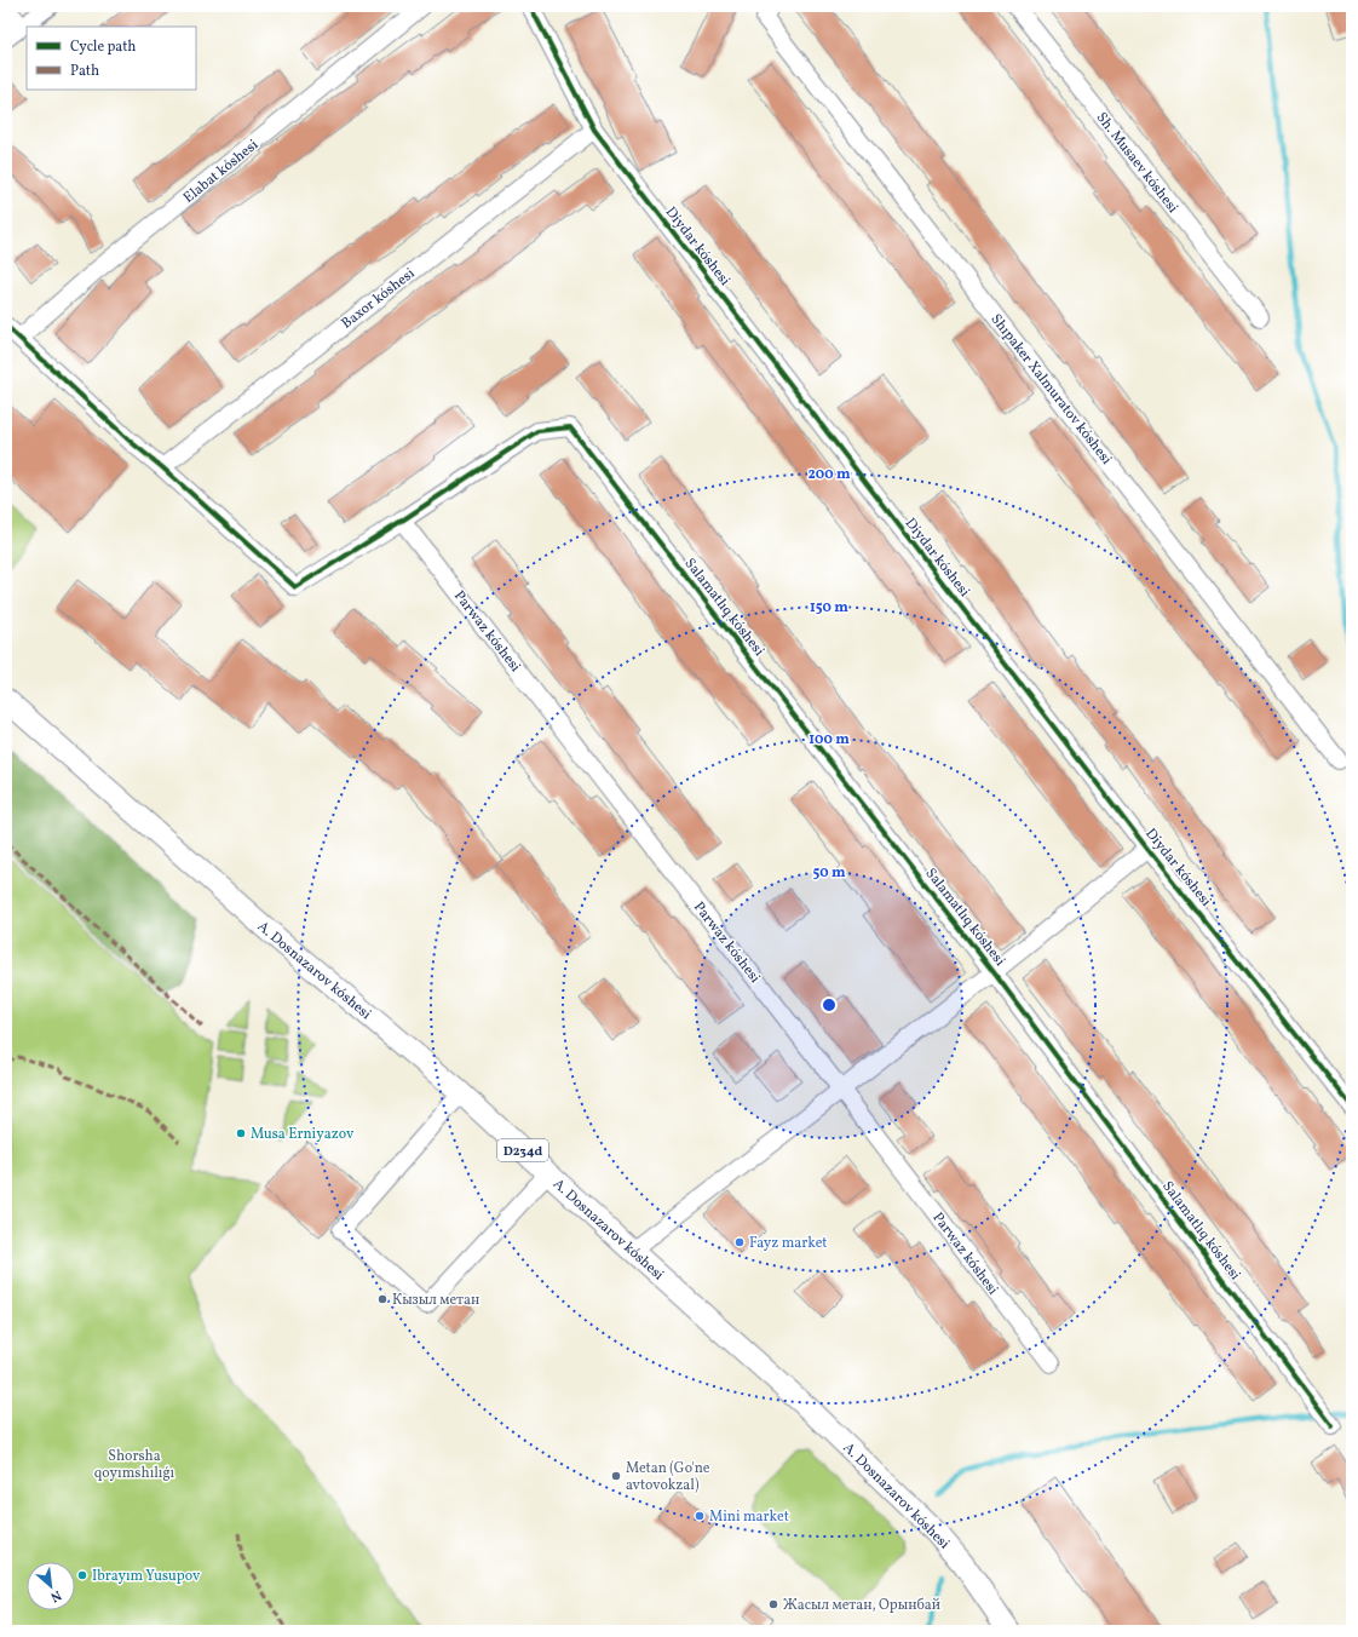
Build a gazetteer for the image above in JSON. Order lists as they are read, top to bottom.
{
  "streets": {
    "main road": ["A. Dosnazarov kóshesi", "D234d"],
    "street": [
      "Sh. Musaev kóshesi",
      "Elabat kóshesi",
      "Diydar kóshesi",
      "Baxor kóshesi",
      "Shıpaker Xalmuratov kóshesi",
      "Salamatlıq kóshesi",
      "Parwaz kóshesi"
    ]
  },
  "crossings": [
    ["Diydar kóshesi", "Baxor kóshesi"],
    ["Salamatlıq kóshesi", "Parwaz kóshesi"]
  ],
  "parks": ["Shorsha qoyımshılıǵı"],
  "places": [
    "Musa Erniyazov",
    "Fayz market",
    "Кызыл метан",
    "Metan (Go'ne avtovokzal)",
    "Mini market",
    "Ibrayım Yusupov",
    "Жасыл метан, Орынбай"
  ],
  "legend": ["Cycle path", "Path"],
  "north": "bottom right",
  "rings": [
    "200 m",
    "150 m",
    "100 m",
    "50 m"
  ]
}
